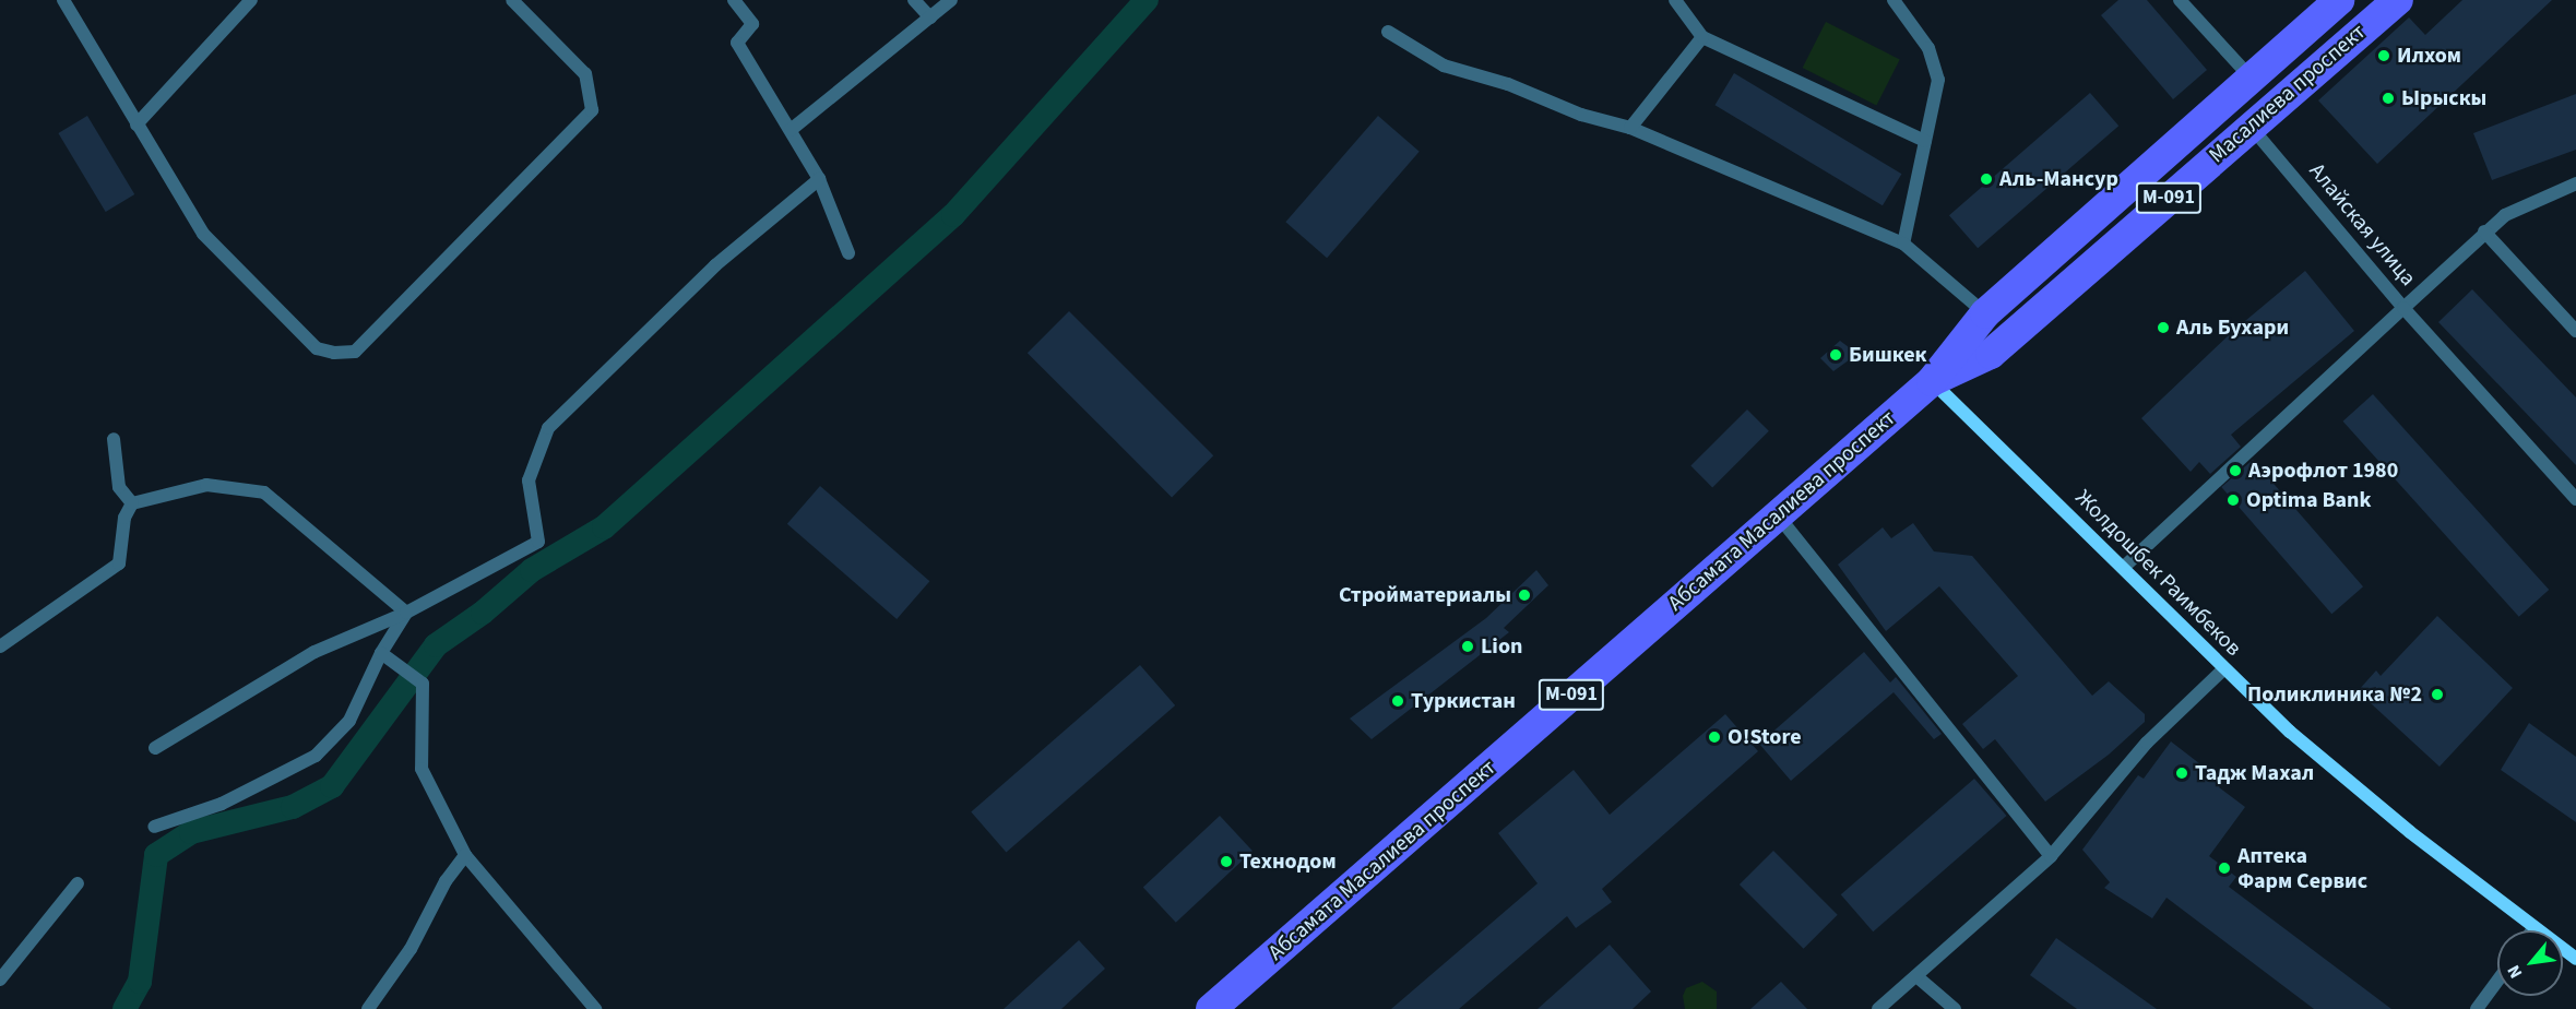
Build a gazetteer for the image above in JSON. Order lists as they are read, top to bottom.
{
  "streets": {
    "main road": [
      "Масалиева проспект",
      "М-091",
      "Абсамата Масалиева проспект",
      "Жолдошбек Раимбеков"
    ],
    "street": ["Алайская улица"]
  },
  "crossings": [
    ["Масалиева проспект", "Алайская улица"],
    ["Масалиева проспект", "Абсамата Масалиева проспект"],
    ["Масалиева проспект", "Жолдошбек Раимбеков"],
    ["Абсамата Масалиева проспект", "Жолдошбек Раимбеков"]
  ],
  "places": [
    "Илхом",
    "Ырыскы",
    "Аль-Мансур",
    "Аль Бухари",
    "Бишкек",
    "Аэрофлот 1980",
    "Optima Bank",
    "Стройматериалы",
    "Lion",
    "Поликлиника №2",
    "Туркистан",
    "O!Store",
    "Тадж Махал",
    "Технодом",
    "Аптека Фарм Сервис"
  ],
  "north": "bottom left"
}
